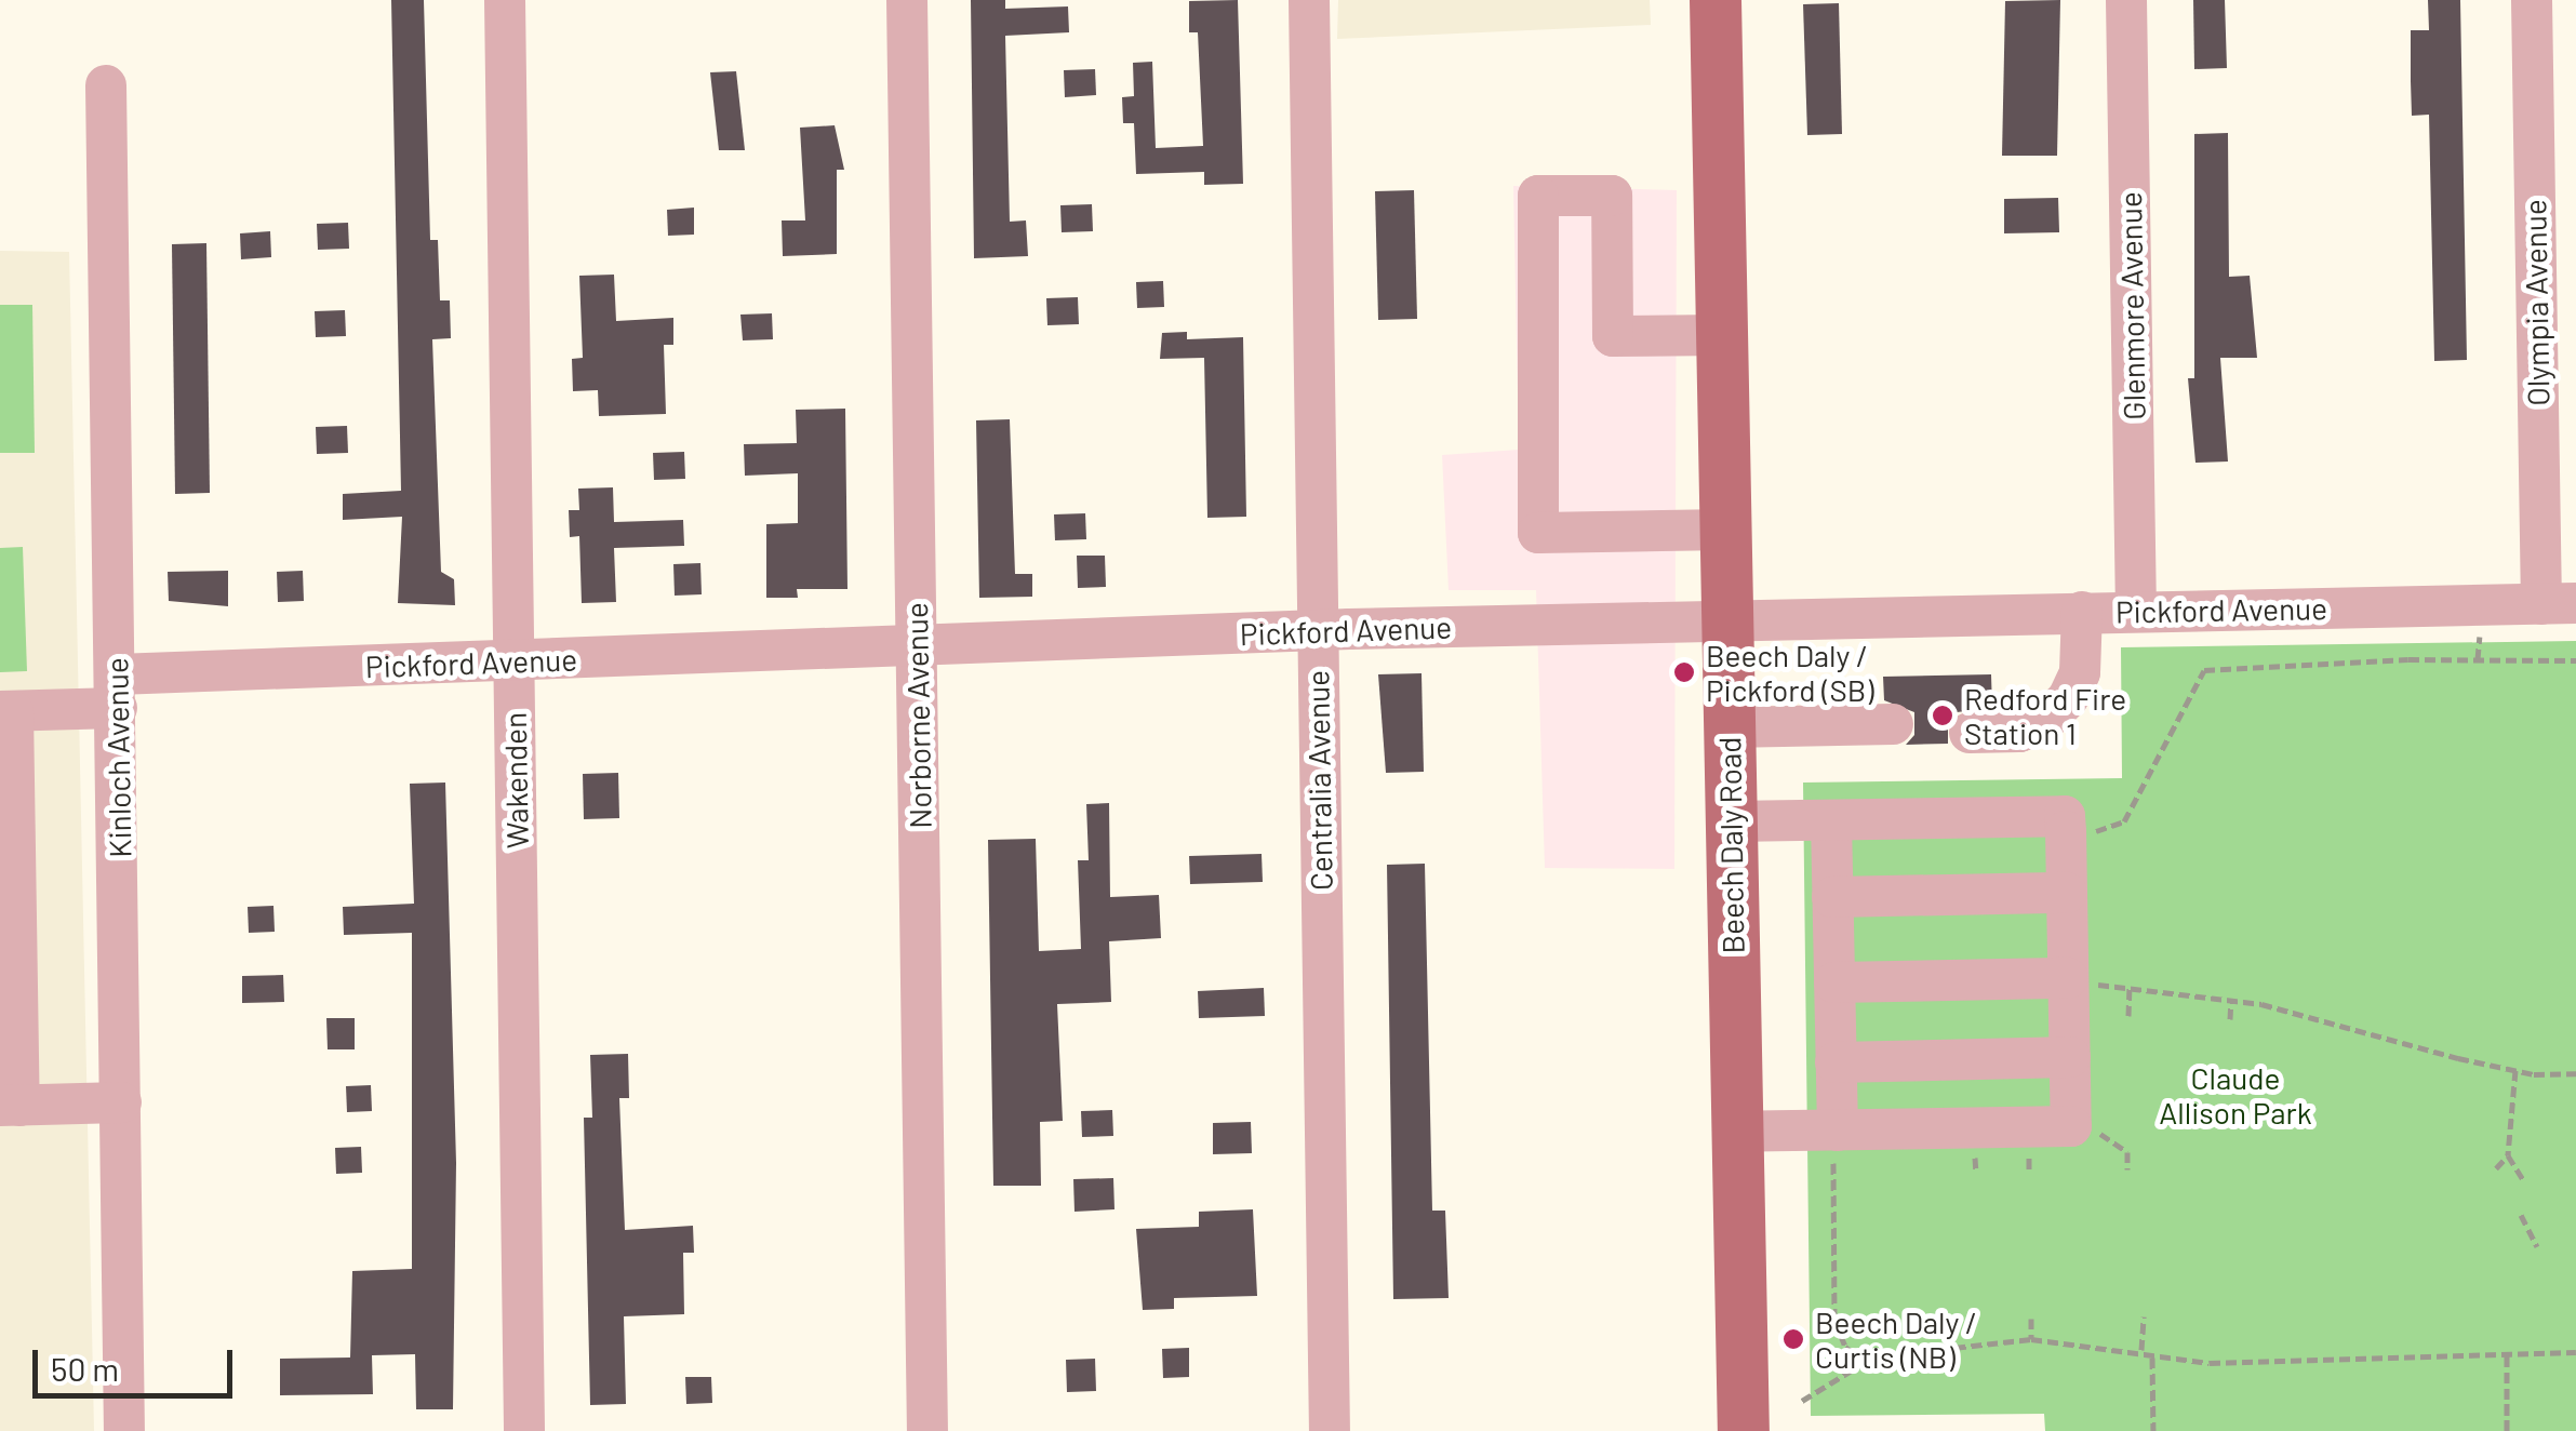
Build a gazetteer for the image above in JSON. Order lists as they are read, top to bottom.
{
  "streets": {
    "main road": ["Beech Daly Road"],
    "street": [
      "Olympia Avenue",
      "Glenmore Avenue",
      "Pickford Avenue",
      "Norborne Avenue",
      "Kinloch Avenue",
      "Wakenden",
      "Centralia Avenue"
    ]
  },
  "crossings": [
    ["Olympia Avenue", "Pickford Avenue"],
    ["Glenmore Avenue", "Pickford Avenue"],
    ["Pickford Avenue", "Norborne Avenue"],
    ["Pickford Avenue", "Kinloch Avenue"],
    ["Pickford Avenue", "Wakenden"],
    ["Pickford Avenue", "Centralia Avenue"],
    ["Pickford Avenue", "Beech Daly Road"]
  ],
  "parks": ["Claude Allison Park"],
  "places": ["Beech Daly / Pickford (SB)", "Redford Fire Station 1", "Beech Daly / Curtis (NB)"],
  "scale_bar": "50 m"
}
